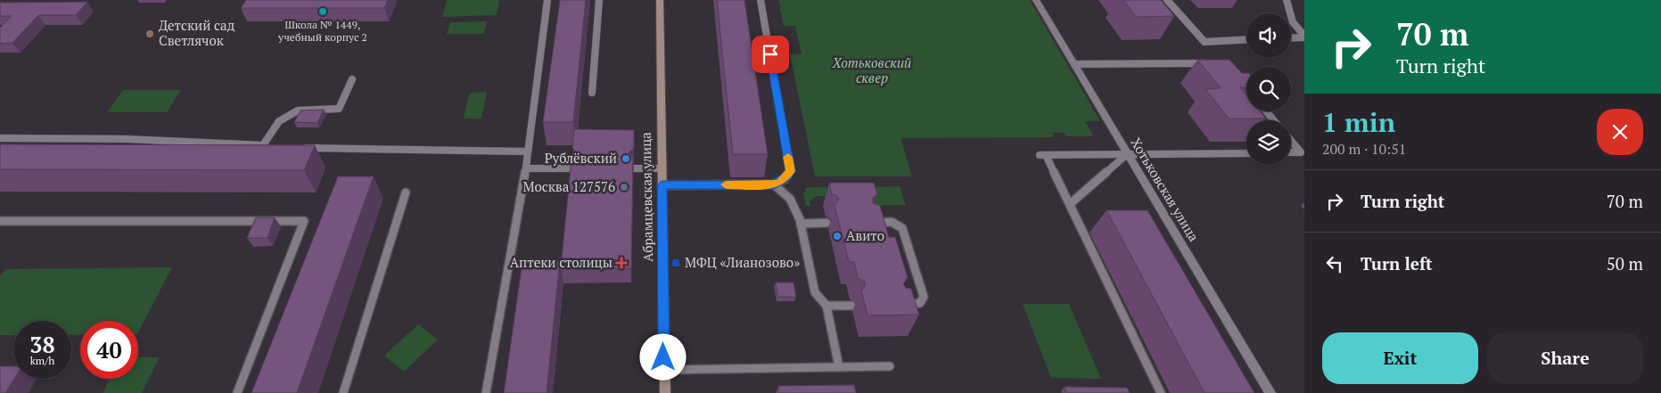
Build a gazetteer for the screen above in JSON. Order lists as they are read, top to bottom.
{
  "streets": {
    "street": ["Хотьковская улица", "Абрамцевская улица"]
  },
  "parks": ["Хотьковский сквер"],
  "places": {
    "other": [
      "Школа № 1449, учебный корпус 2",
      "Детский сад Светлячок",
      "Рублёвский",
      "Москва 127576",
      "Авито"
    ],
    "health": ["Аптеки столицы"],
    "transit": ["МФЦ «Лианозово»"]
  },
  "page": {
    "turn": ["70 m", "Turn right"],
    "heading": ["1 min", "200 m · 10:51"],
    "list": [
      {
        "name": "Turn right",
        "value": "70 m"
      },
      {
        "name": "Turn left",
        "value": "50 m"
      }
    ],
    "speed": "38 km/h",
    "limit": "40",
    "buttons": ["Exit", "Share"]
  }
}
